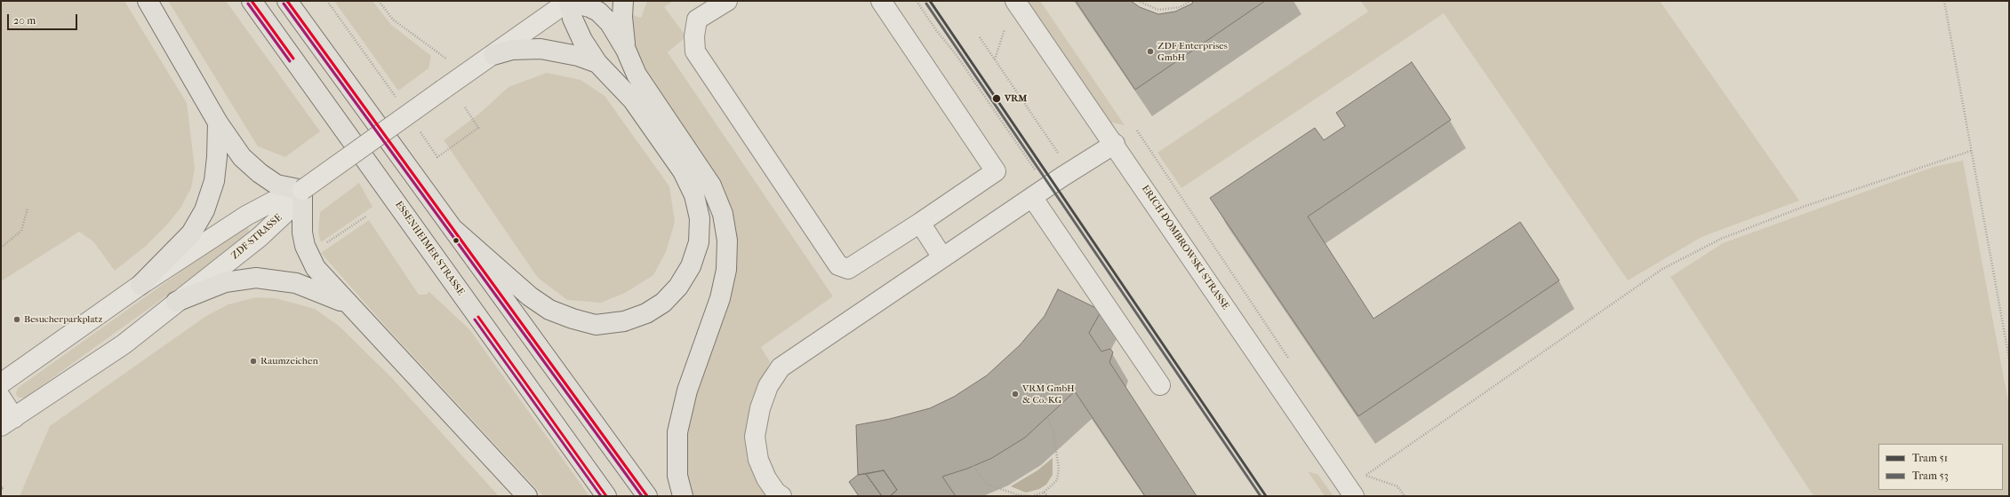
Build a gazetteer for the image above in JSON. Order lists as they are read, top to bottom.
{
  "streets": {
    "main road": ["ESSENHEIMER STRASSE"],
    "street": ["ZDF-STRASSE", "ERICH-DOMBROWSKI-STRASSE"]
  },
  "places": [
    "ZDF Enterprises GmbH",
    "VRM",
    "Besucherparkplatz",
    "Raumzeichen",
    "VRM GmbH & Co. KG"
  ],
  "lines": ["tram line 51", "tram line 53"],
  "legend": ["Tram 51", "Tram 53"],
  "scale_bar": "20 m"
}
